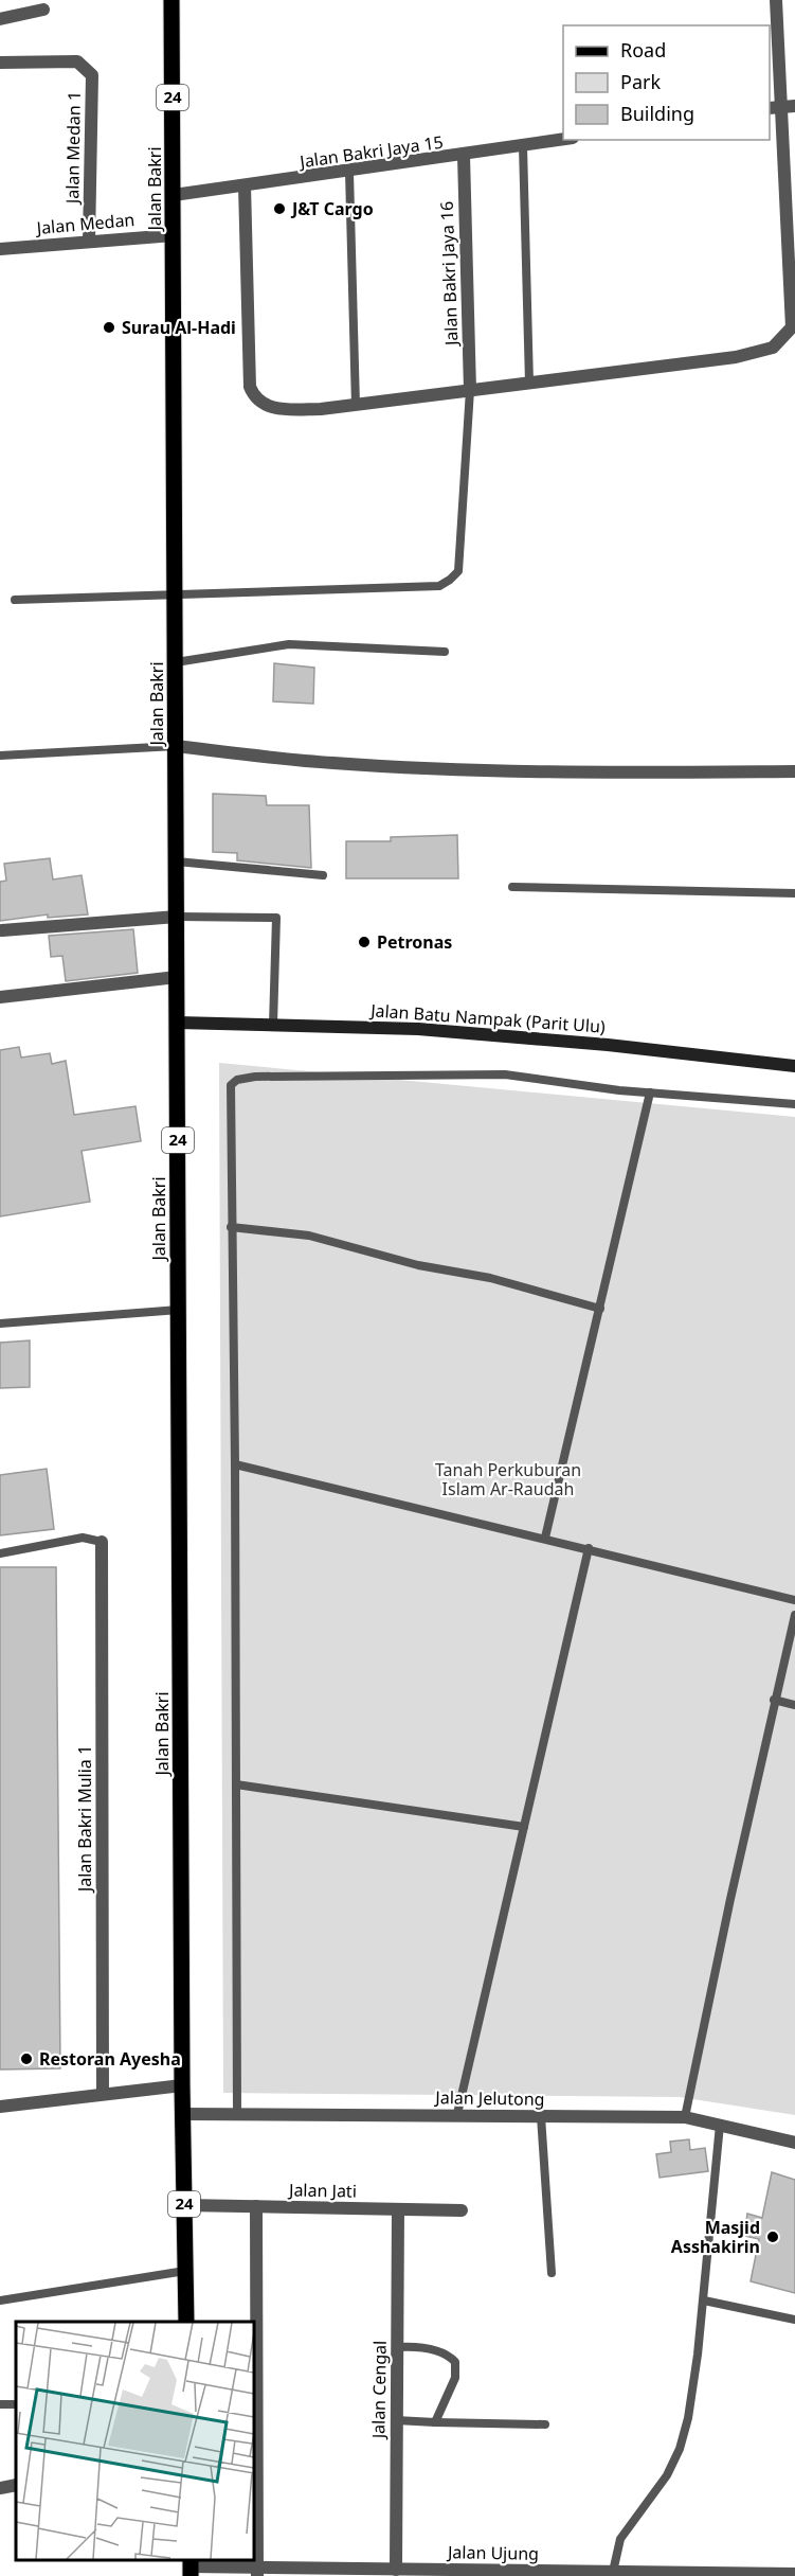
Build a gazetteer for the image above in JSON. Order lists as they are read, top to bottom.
{
  "streets": {
    "main road": ["24", "Jalan Bakri"],
    "street": [
      "Jalan Medan 1",
      "Jalan Bakri Jaya 15",
      "Jalan Medan",
      "Jalan Bakri Jaya 16",
      "Jalan Batu Nampak (Parit Ulu)",
      "Jalan Bakri Mulia 1",
      "Jalan Jelutong",
      "Jalan Jati",
      "Jalan Cengal",
      "Jalan Ujung"
    ]
  },
  "crossings": [
    ["Jalan Medan 1", "Jalan Medan"],
    ["Jalan Bakri Jaya 15", "Jalan Bakri"],
    ["Jalan Bakri Jaya 15", "Jalan Bakri Jaya 16"],
    ["Jalan Bakri", "Jalan Medan"],
    ["Jalan Bakri", "Jalan Batu Nampak (Parit Ulu)"],
    ["Jalan Bakri", "Jalan Jelutong"],
    ["Jalan Bakri", "Jalan Jati"],
    ["Jalan Jati", "Jalan Cengal"],
    ["Jalan Cengal", "Jalan Ujung"]
  ],
  "parks": ["Tanah Perkuburan Islam Ar-Raudah"],
  "places": [
    "J&T Cargo",
    "Surau Al-Hadi",
    "Petronas",
    "Restoran Ayesha",
    "Masjid Asshakirin"
  ],
  "legend": ["Road", "Park", "Building"]
}
